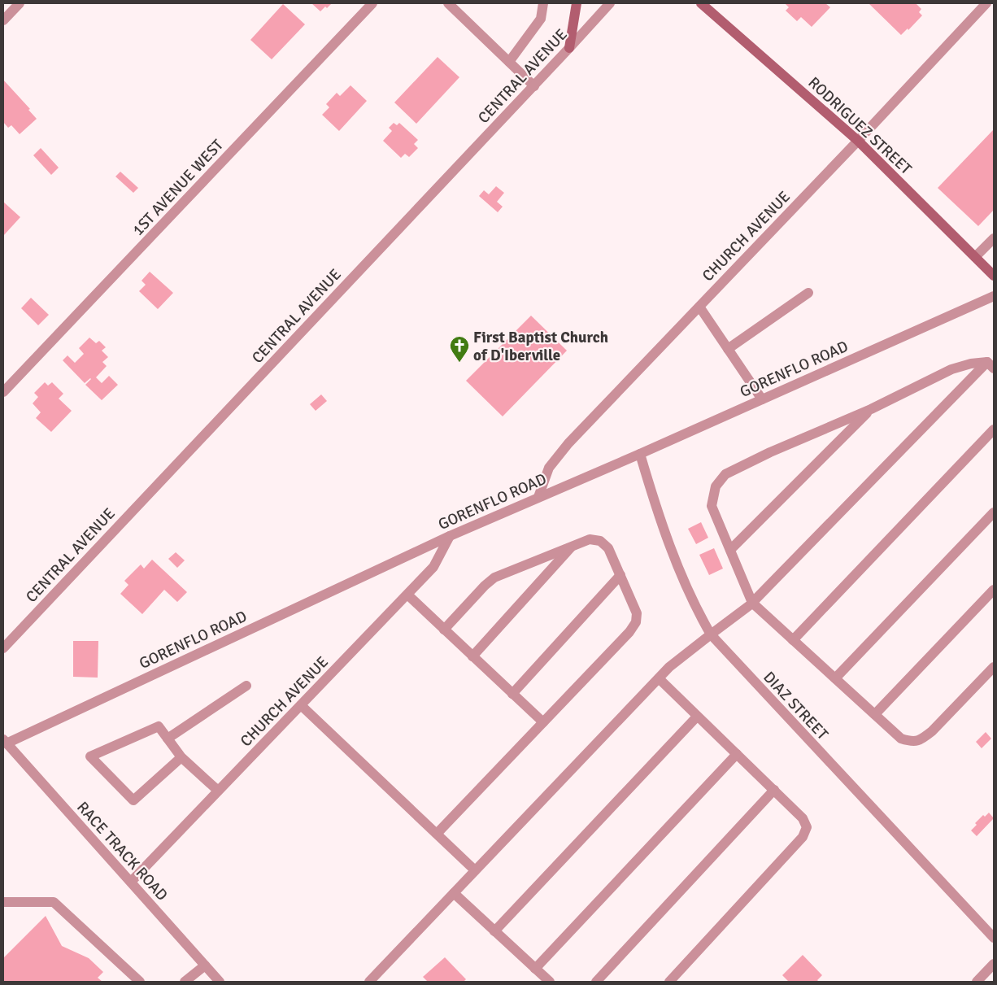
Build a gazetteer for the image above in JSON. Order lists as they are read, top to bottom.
{
  "streets": {
    "main road": ["RODRIGUEZ STREET"],
    "street": [
      "CENTRAL AVENUE",
      "1ST AVENUE WEST",
      "CHURCH AVENUE",
      "GORENFLO ROAD",
      "DIAZ STREET",
      "RACE TRACK ROAD"
    ]
  },
  "crossings": [
    ["RODRIGUEZ STREET", "CHURCH AVENUE"],
    ["CHURCH AVENUE", "GORENFLO ROAD"],
    ["CHURCH AVENUE", "RACE TRACK ROAD"],
    ["GORENFLO ROAD", "DIAZ STREET"],
    ["GORENFLO ROAD", "RACE TRACK ROAD"]
  ],
  "places": {
    "church": ["First Baptist Church of D'Iberville"]
  }
}
